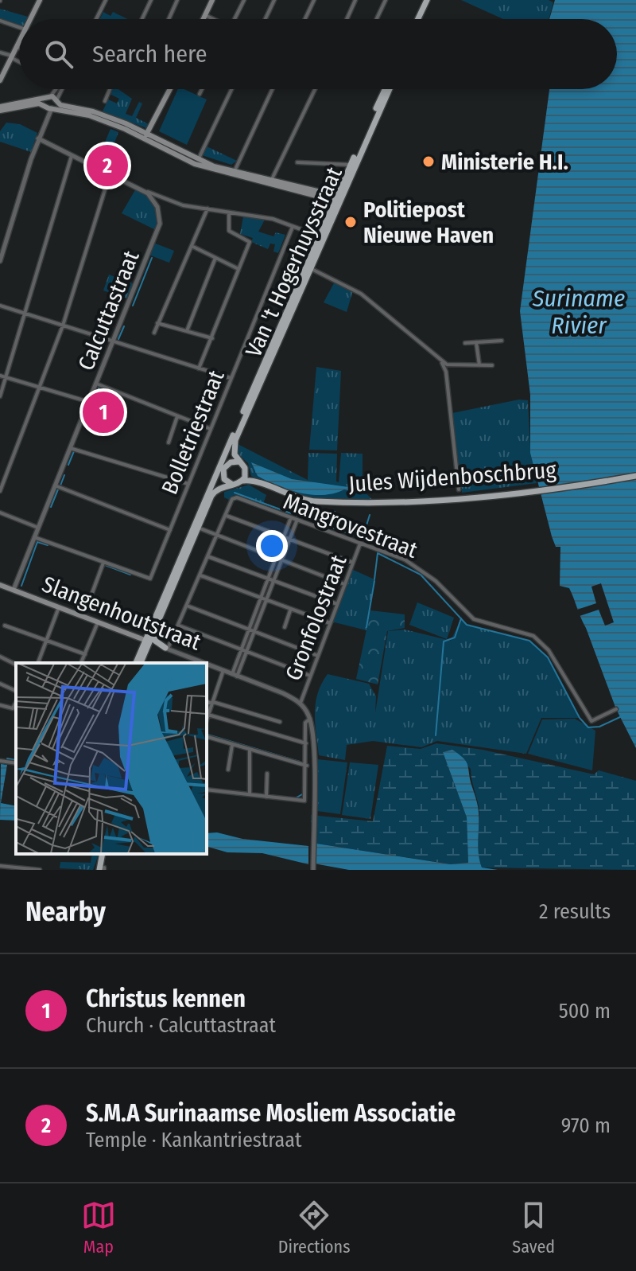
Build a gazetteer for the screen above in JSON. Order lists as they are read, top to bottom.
{
  "streets": {
    "main road": ["Van 't Hogerhuysstraat", "Jules Wijdenboschbrug", "Slangenhoutstraat"],
    "street": [
      "Calcuttastraat",
      "Bolletriestraat",
      "Mangrovestraat",
      "Gronfolostraat"
    ]
  },
  "crossings": [
    ["Van 't Hogerhuysstraat", "Jules Wijdenboschbrug"],
    ["Van 't Hogerhuysstraat", "Slangenhoutstraat"],
    ["Calcuttastraat", "Slangenhoutstraat"],
    ["Mangrovestraat", "Gronfolostraat"],
    ["Slangenhoutstraat", "Gronfolostraat"]
  ],
  "water": ["Suriname Rivier"],
  "places": ["Ministerie H.I.", "Politiepost Nieuwe Haven"],
  "page": {
    "search": "Search here",
    "pins": ["2", "1"],
    "heading": ["Nearby", "2 results"],
    "list": [
      {
        "mark": "1",
        "name": "Christus kennen",
        "note": "Church · Calcuttastraat",
        "value": "500 m"
      },
      {
        "mark": "2",
        "name": "S.M.A Surinaamse Mosliem Associatie",
        "note": "Temple · Kankantriestraat",
        "value": "970 m"
      }
    ],
    "nav": ["Map", "Directions", "Saved"]
  }
}
